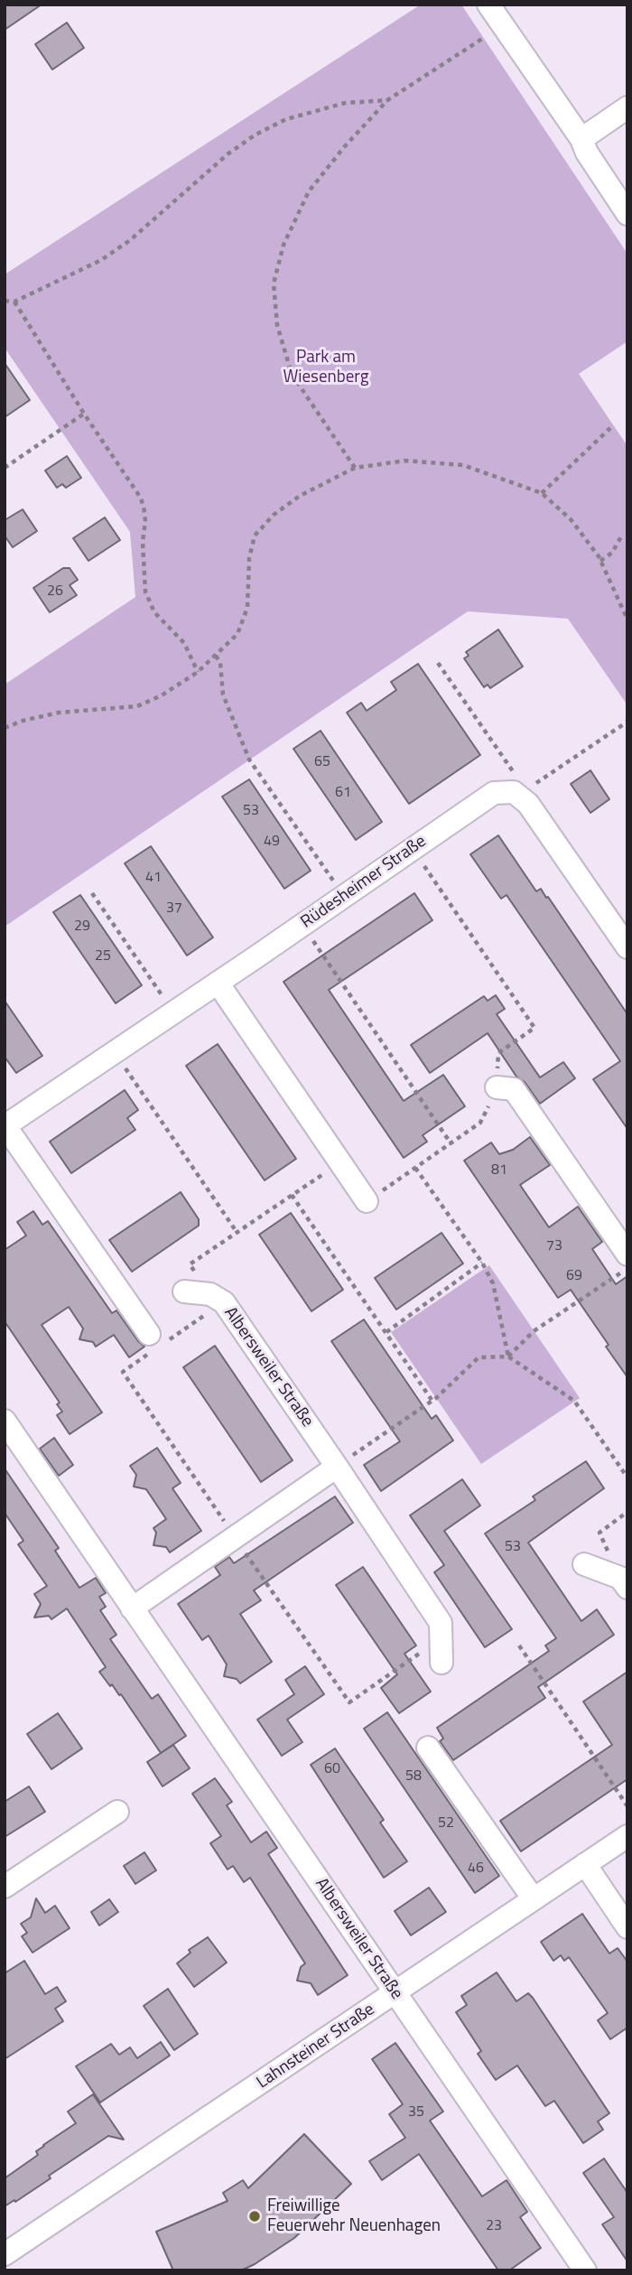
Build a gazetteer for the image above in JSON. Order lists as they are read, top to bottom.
{
  "streets": {
    "street": ["Rüdesheimer Straße", "Albersweiler Straße", "Lahnsteiner Straße"]
  },
  "crossings": [
    ["Albersweiler Straße", "Lahnsteiner Straße"]
  ],
  "parks": ["Park am Wiesenberg"],
  "places": ["Freiwillige Feuerwehr Neuenhagen"],
  "house_numbers": [
    "26",
    "65",
    "61",
    "53",
    "49",
    "41",
    "37",
    "29",
    "25",
    "81",
    "73",
    "69",
    "53",
    "60",
    "58",
    "52",
    "46",
    "35",
    "23"
  ]
}
